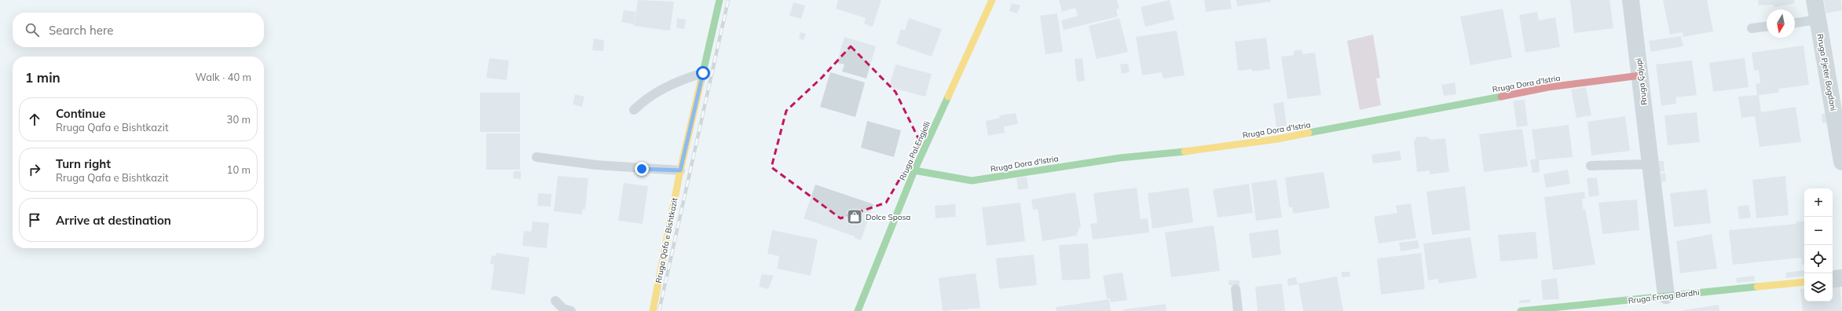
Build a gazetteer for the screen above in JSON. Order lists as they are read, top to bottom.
{
  "streets": {
    "street": [
      "Rruga Pjeter Bogdani",
      "Rruga Çajupi",
      "Rruga Dora d'Istria",
      "Rruga Pal Engjelli",
      "Rruga Qafa e Bishtkazit",
      "Rruga Frnag Bardhi"
    ]
  },
  "crossings": [
    ["Rruga Çajupi", "Rruga Dora d'Istria"],
    ["Rruga Çajupi", "Rruga Frnag Bardhi"],
    ["Rruga Dora d'Istria", "Rruga Pal Engjelli"]
  ],
  "places": {
    "shop": ["Dolce Sposa"]
  },
  "north": "bottom",
  "page": {
    "search": "Search here",
    "heading": ["1 min", "Walk · 40 m"],
    "list": [
      ["Continue", "Rruga Qafa e Bishtkazit", "30 m"],
      ["Turn right", "Rruga Qafa e Bishtkazit", "10 m"],
      "Arrive at destination"
    ],
    "map_buttons": ["+", "−"]
  }
}
